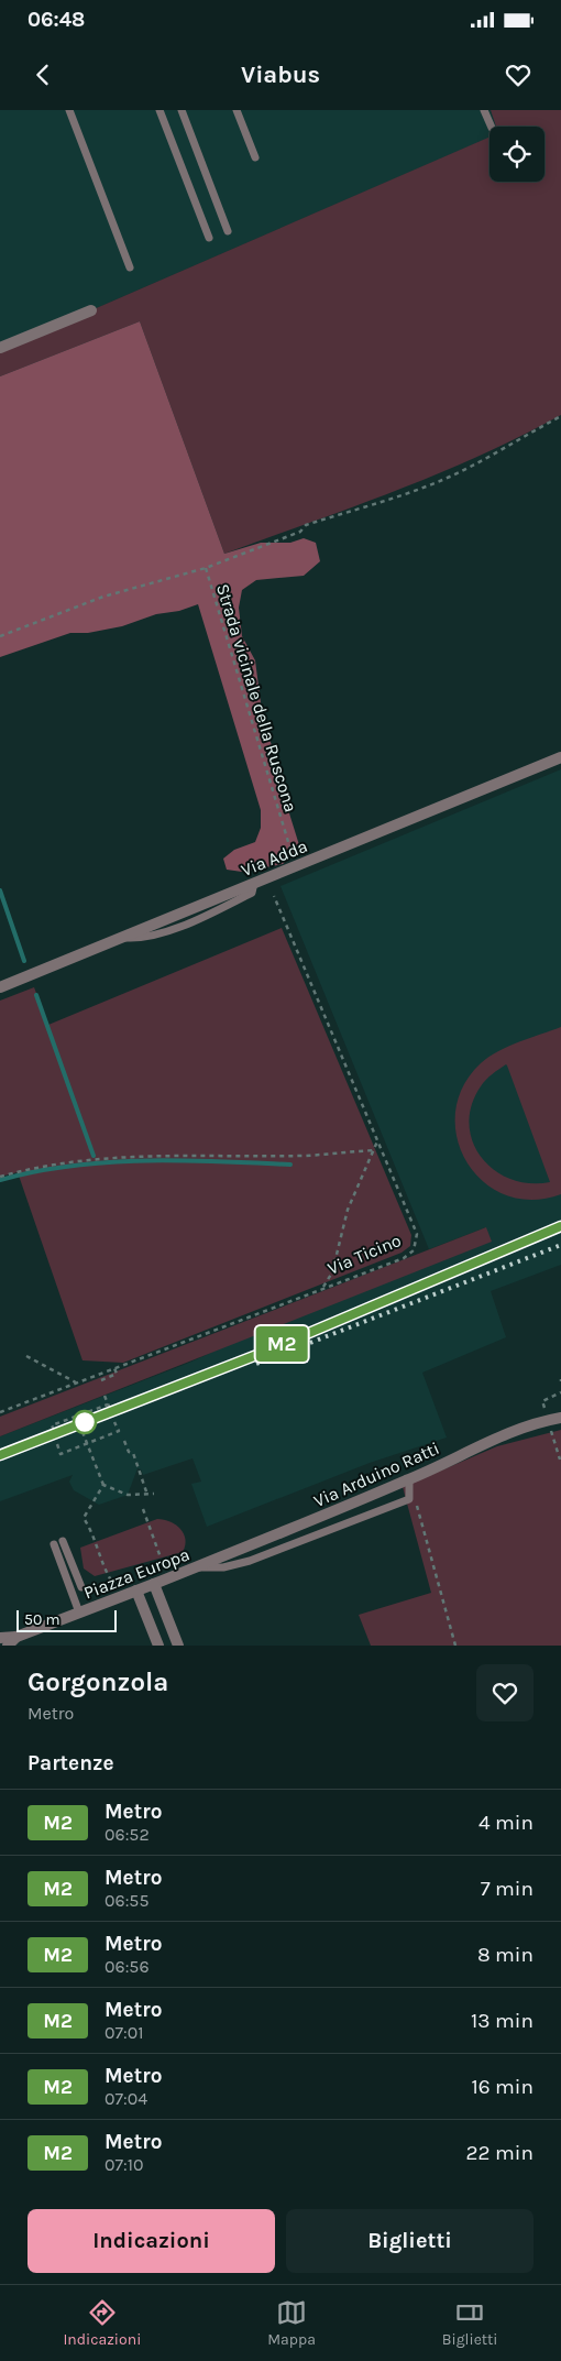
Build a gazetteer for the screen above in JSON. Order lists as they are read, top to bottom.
{
  "streets": {
    "street": ["Via Adda", "Via Arduino Ratti", "Piazza Europa"],
    "path": ["Strada vicinale della Ruscona", "Via Ticino"]
  },
  "crossings": [
    ["Strada vicinale della Ruscona", "Via Adda"],
    ["Via Arduino Ratti", "Piazza Europa"]
  ],
  "lines": ["metro line M2"],
  "scale_bar": "50 m",
  "page": {
    "status": "06:48",
    "header": "Viabus",
    "on_map": "M2",
    "scale": "50 m",
    "heading": [
      ["Gorgonzola", "Metro"],
      "Partenze"
    ],
    "list": [
      {
        "mark": "M2",
        "name": "Metro",
        "note": "06:52",
        "value": "4 min"
      },
      {
        "mark": "M2",
        "name": "Metro",
        "note": "06:55",
        "value": "7 min"
      },
      {
        "mark": "M2",
        "name": "Metro",
        "note": "06:56",
        "value": "8 min"
      },
      {
        "mark": "M2",
        "name": "Metro",
        "note": "07:01",
        "value": "13 min"
      },
      {
        "mark": "M2",
        "name": "Metro",
        "note": "07:04",
        "value": "16 min"
      },
      {
        "mark": "M2",
        "name": "Metro",
        "note": "07:10",
        "value": "22 min"
      }
    ],
    "buttons": ["Indicazioni", "Biglietti"],
    "tabs": ["Indicazioni", "Mappa", "Biglietti"]
  }
}
